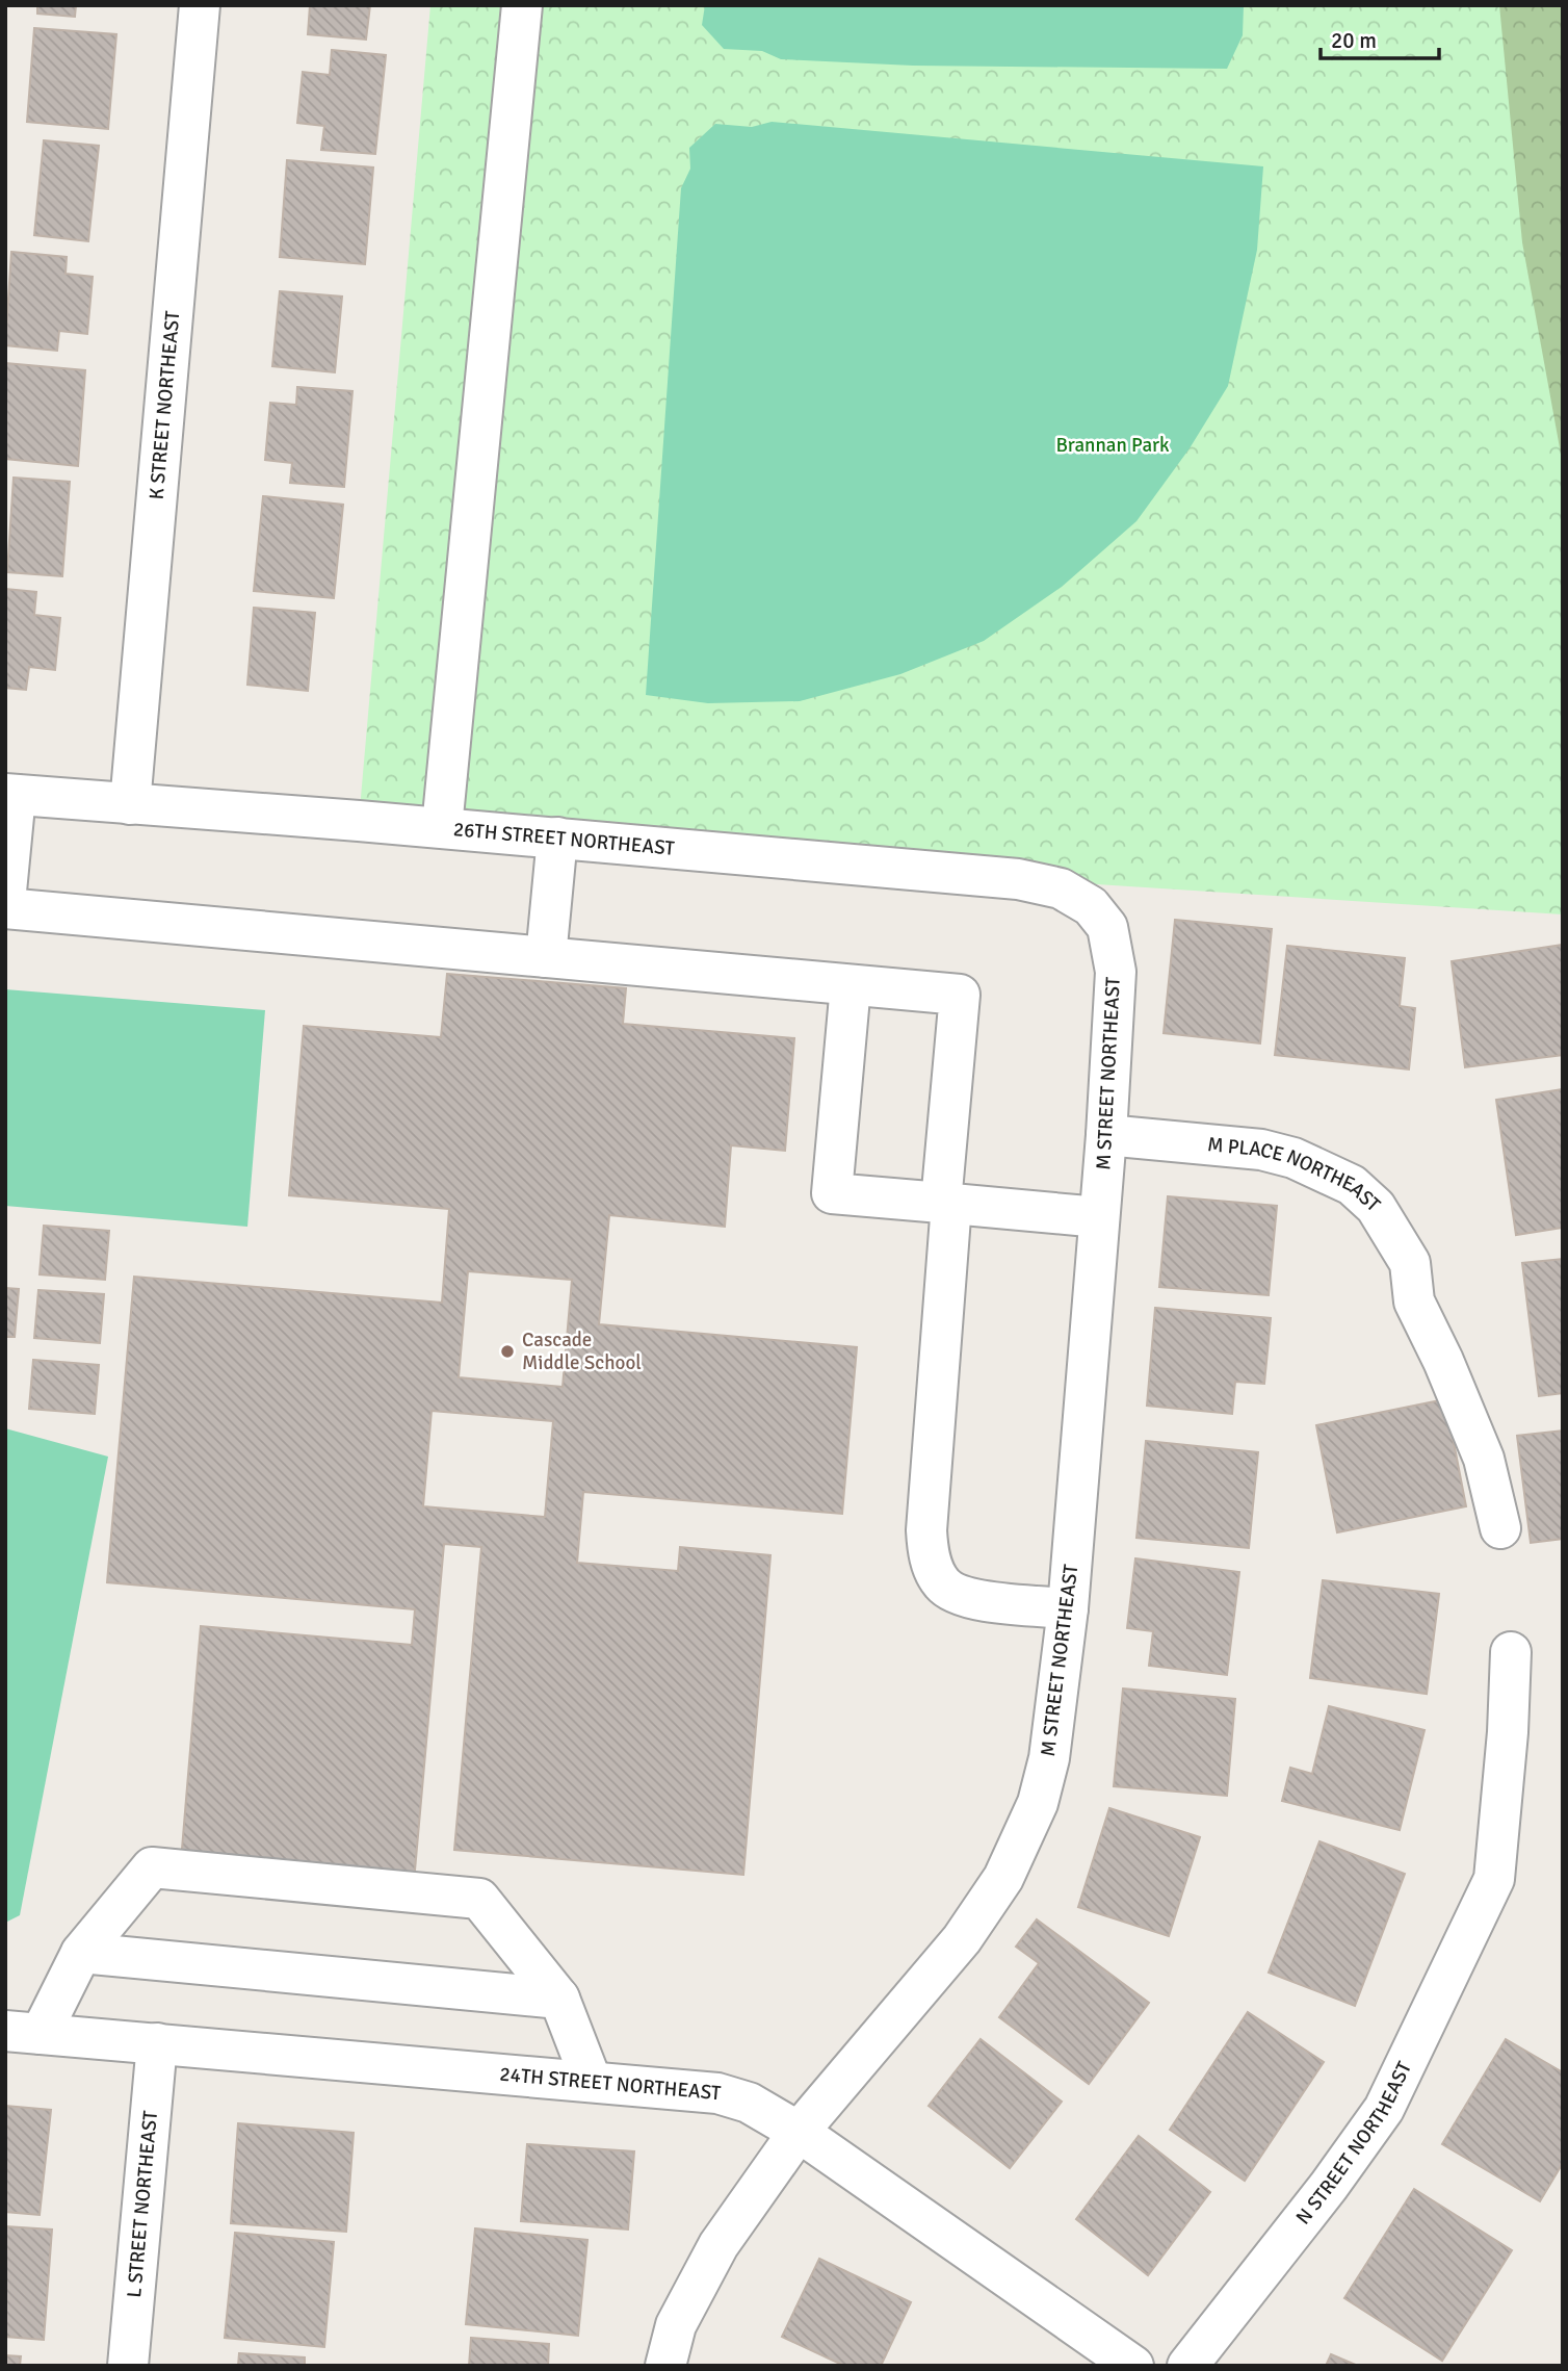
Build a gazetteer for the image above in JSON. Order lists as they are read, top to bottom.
{
  "streets": {
    "street": [
      "K STREET NORTHEAST",
      "26TH STREET NORTHEAST",
      "M STREET NORTHEAST",
      "M PLACE NORTHEAST",
      "24TH STREET NORTHEAST",
      "N STREET NORTHEAST",
      "L STREET NORTHEAST"
    ]
  },
  "crossings": [
    ["K STREET NORTHEAST", "26TH STREET NORTHEAST"],
    ["26TH STREET NORTHEAST", "M STREET NORTHEAST"],
    ["M STREET NORTHEAST", "M PLACE NORTHEAST"],
    ["M STREET NORTHEAST", "24TH STREET NORTHEAST"],
    ["24TH STREET NORTHEAST", "L STREET NORTHEAST"]
  ],
  "parks": ["Brannan Park"],
  "places": ["Cascade Middle School"],
  "scale_bar": "20 m"
}
